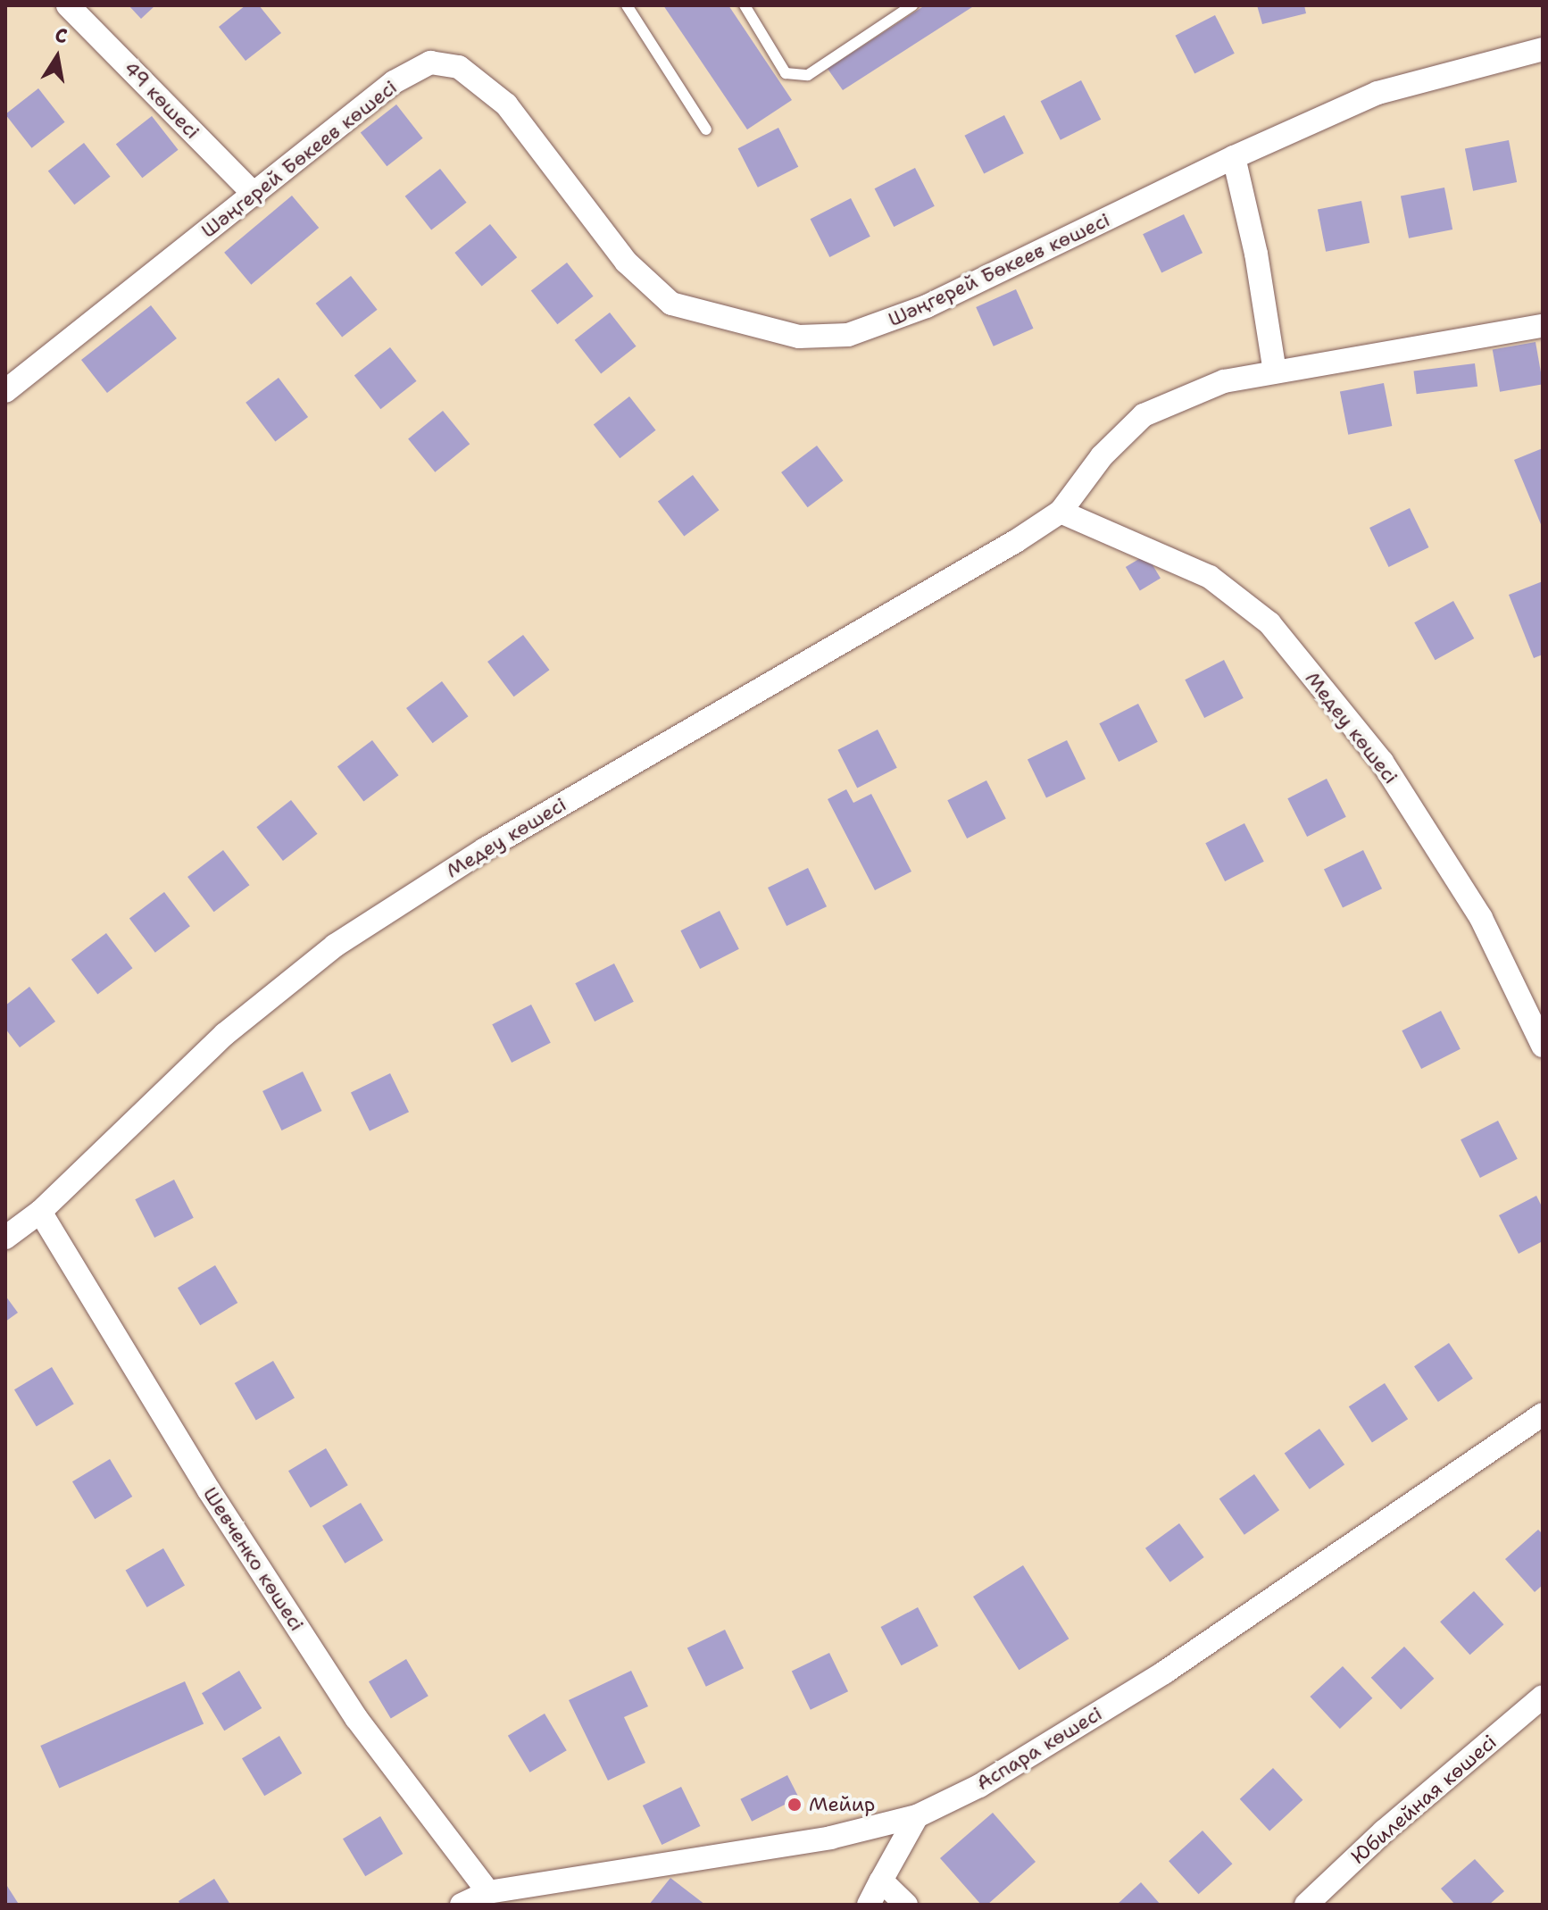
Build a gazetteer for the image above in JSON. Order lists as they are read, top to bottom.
{
  "streets": {
    "street": [
      "49 көшесі",
      "Шәңгерей Бөкеев көшесі",
      "Медеу көшесі",
      "Шевченко көшесі",
      "Аспара көшесі",
      "Юбилейная көшесі"
    ]
  },
  "crossings": [
    ["49 көшесі", "Шәңгерей Бөкеев көшесі"],
    ["Медеу көшесі", "Шевченко көшесі"],
    ["Шевченко көшесі", "Аспара көшесі"]
  ],
  "places": ["Мейир"],
  "north": "top"
}
